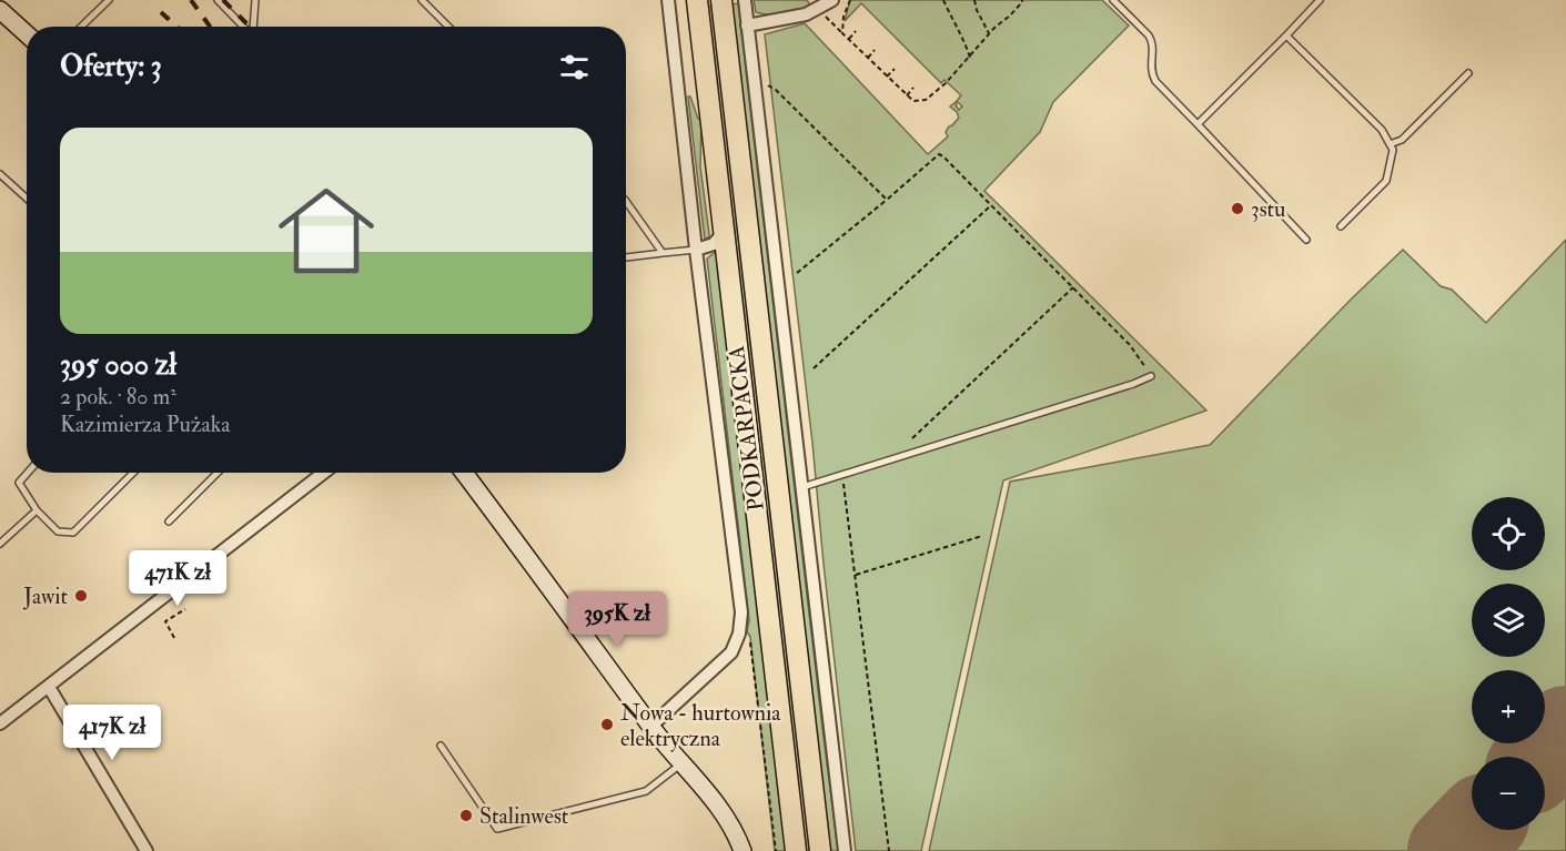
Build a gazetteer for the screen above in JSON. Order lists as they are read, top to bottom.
{
  "streets": {
    "main road": ["PODKARPACKA"]
  },
  "places": [
    "3stu",
    "Jawit",
    "Nowa - hurtownia elektryczna",
    "Stalinwest"
  ],
  "page": {
    "heading": "Oferty: 3",
    "list": [
      {
        "name": "395 000 zł",
        "note": "2 pok. · 80 m² · Kazimierza Pużaka"
      }
    ],
    "map_buttons": ["+", "−"],
    "price": ["471K zł", "395K zł", "417K zł"]
  }
}
